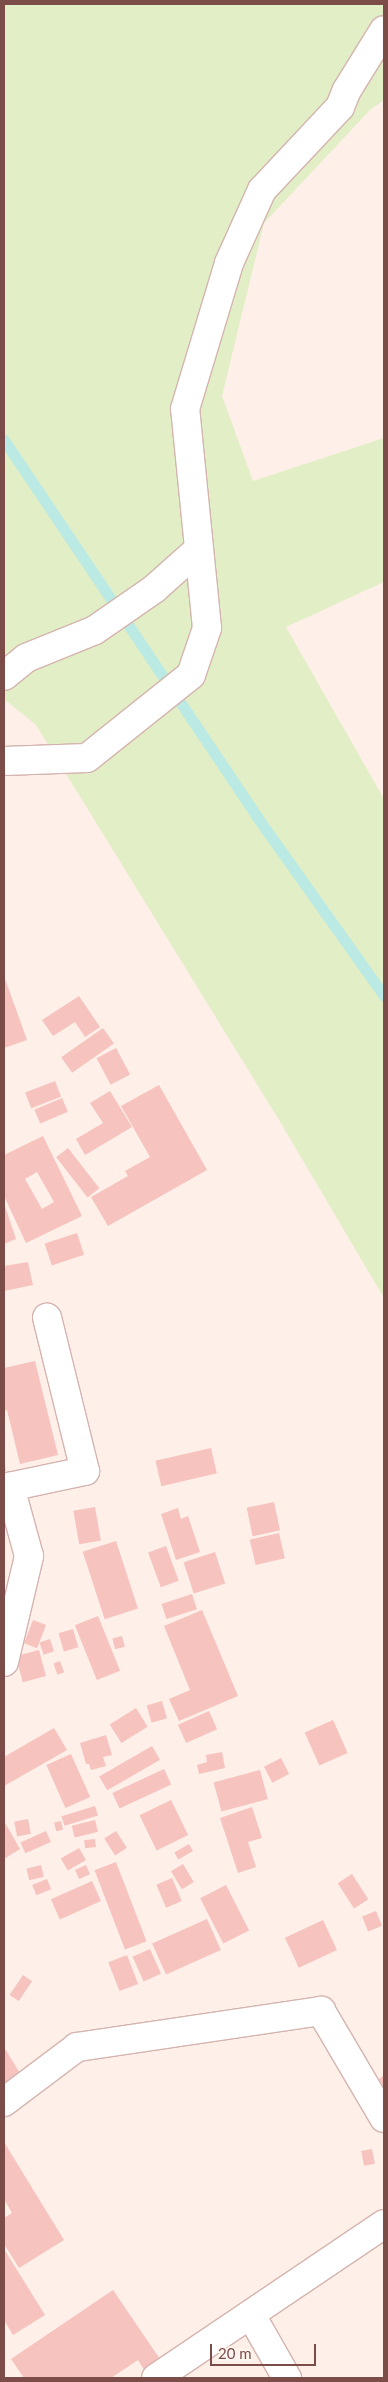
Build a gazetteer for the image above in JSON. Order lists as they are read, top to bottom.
{
  "scale_bar": "20 m"
}
